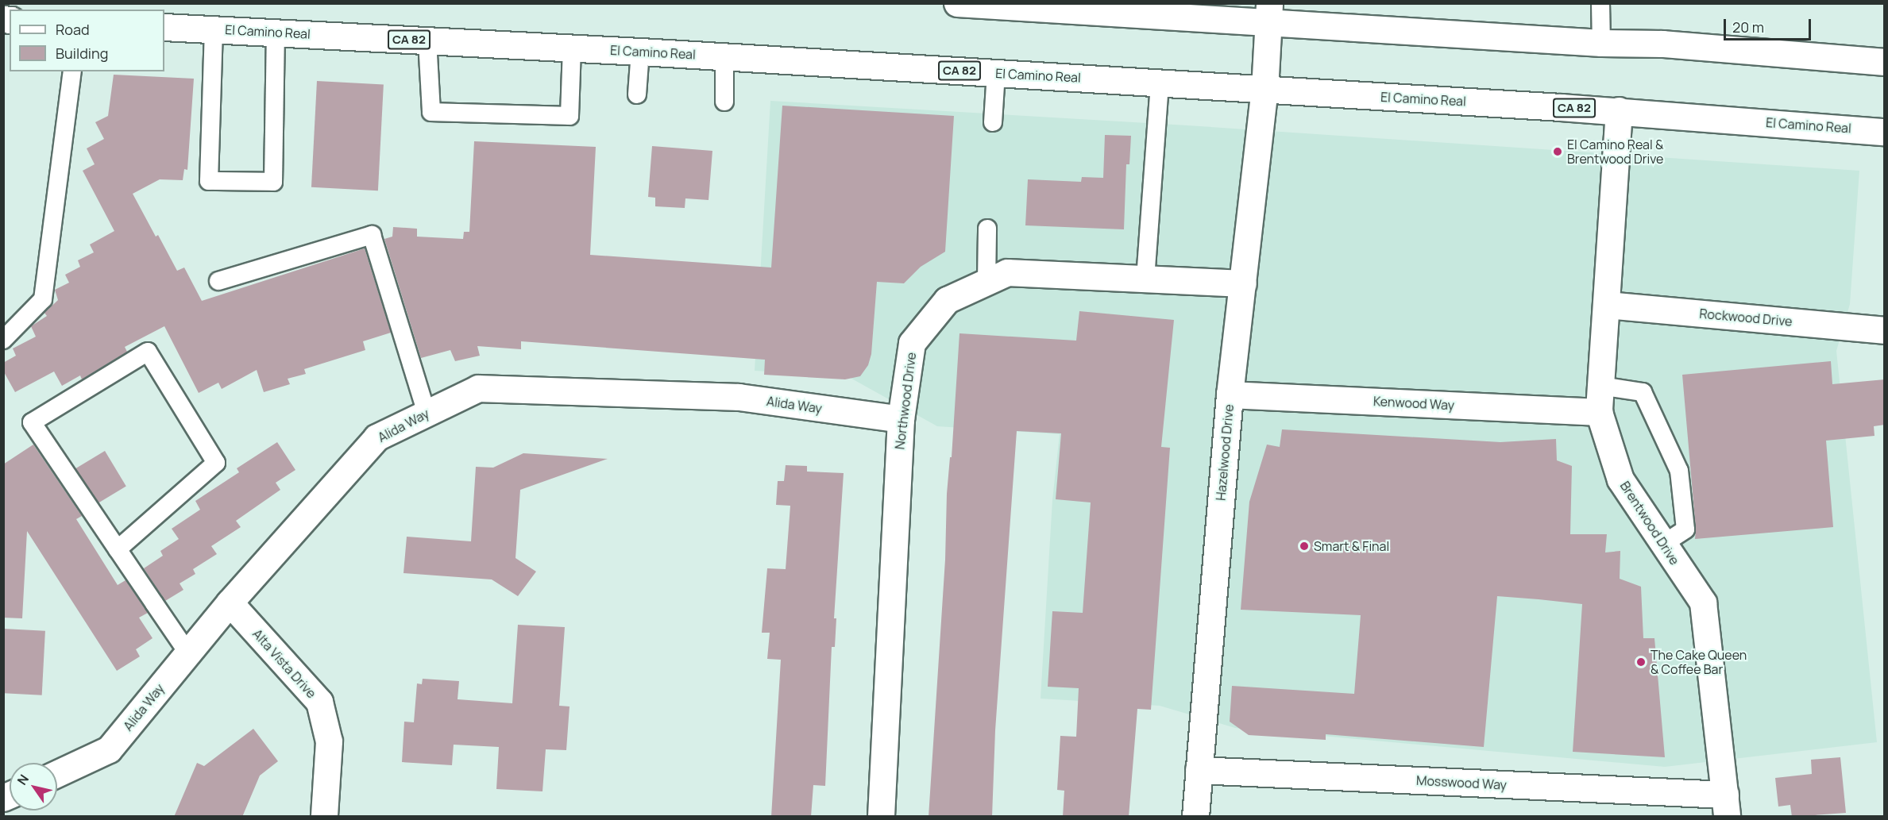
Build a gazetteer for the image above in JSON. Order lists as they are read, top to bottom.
{
  "streets": {
    "street": [
      "El Camino Real",
      "CA 82",
      "Rockwood Drive",
      "Northwood Drive",
      "Kenwood Way",
      "Alida Way",
      "Hazelwood Drive",
      "Brentwood Drive",
      "Alta Vista Drive",
      "Mosswood Way"
    ]
  },
  "crossings": [
    ["El Camino Real", "Hazelwood Drive"],
    ["El Camino Real", "Brentwood Drive"],
    ["Rockwood Drive", "Brentwood Drive"],
    ["Northwood Drive", "Alida Way"],
    ["Northwood Drive", "Hazelwood Drive"],
    ["Kenwood Way", "Hazelwood Drive"],
    ["Kenwood Way", "Brentwood Drive"],
    ["Alida Way", "Alta Vista Drive"],
    ["Hazelwood Drive", "Mosswood Way"],
    ["Brentwood Drive", "Mosswood Way"]
  ],
  "places": ["El Camino Real & Brentwood Drive", "Smart & Final", "The Cake Queen & Coffee Bar"],
  "legend": ["Road", "Building"],
  "scale_bar": "20 m",
  "north": "top left"
}
